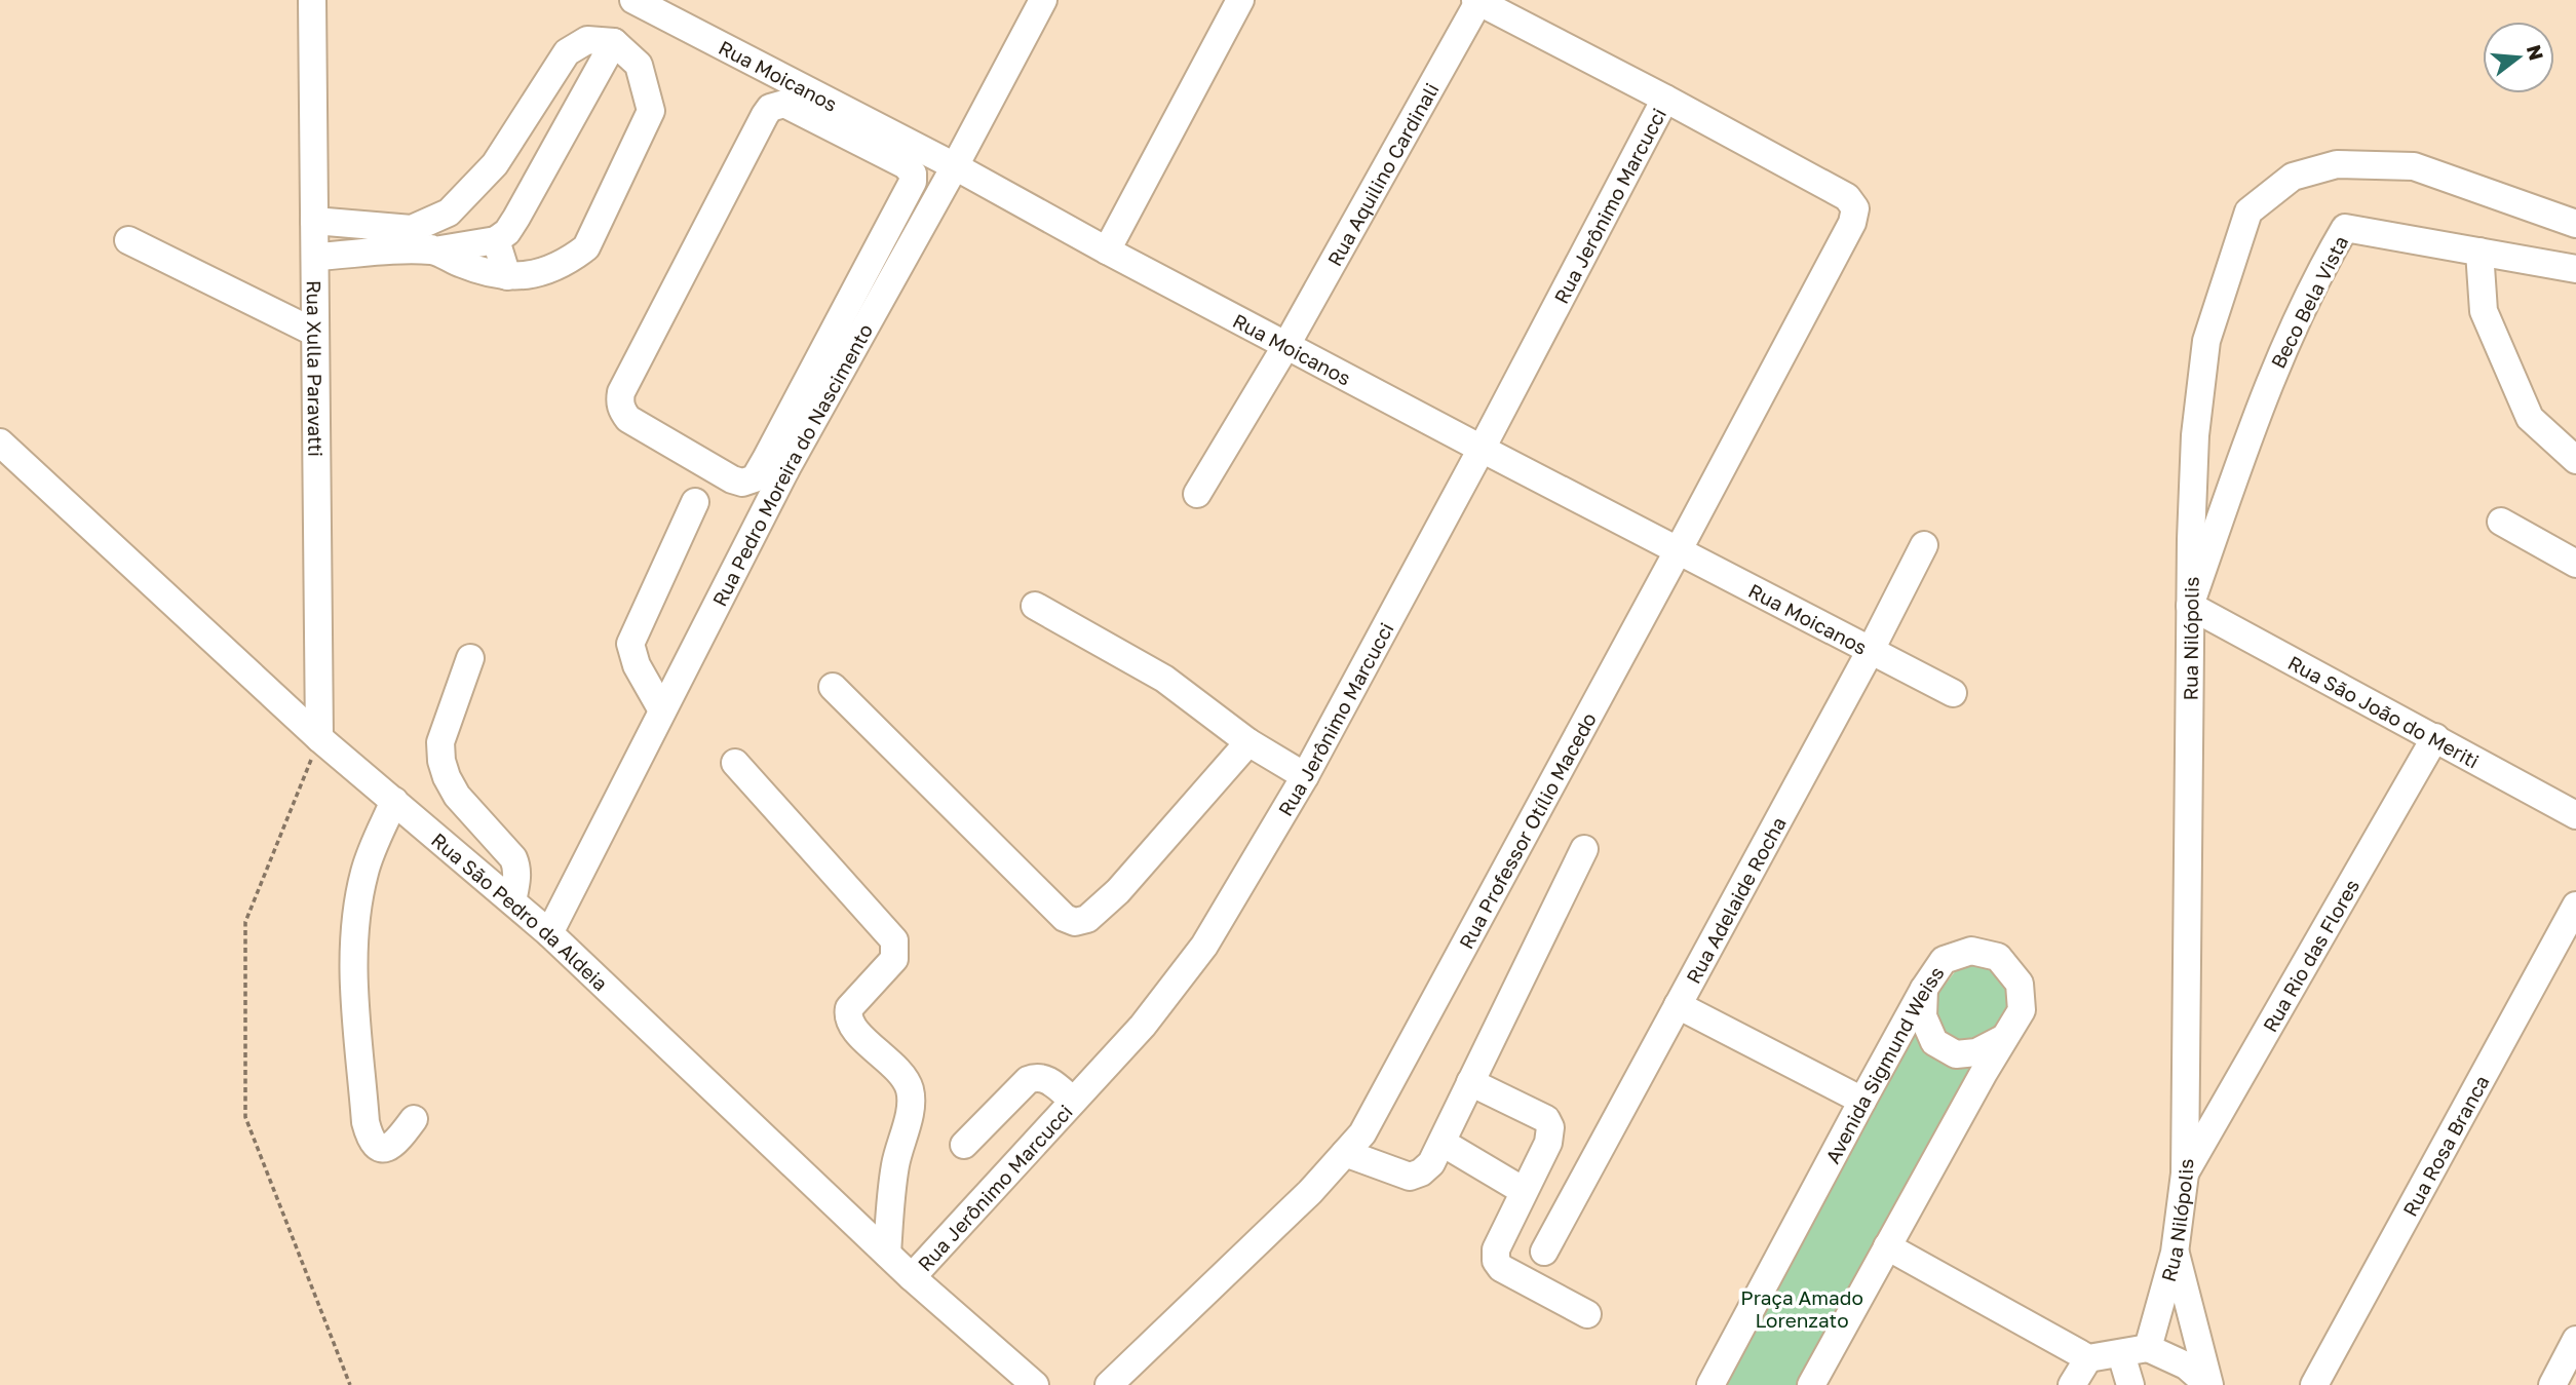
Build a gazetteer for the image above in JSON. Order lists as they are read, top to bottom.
{
  "streets": {
    "street": [
      "Rua Moicanos",
      "Rua Aquilino Cardinali",
      "Rua Jerônimo Marcucci",
      "Beco Bela Vista",
      "Rua Xulla Paravatti",
      "Rua Pedro Moreira do Nascimento",
      "Rua Nilópolis",
      "Rua São João do Meriti",
      "Rua Professor Otílio Macedo",
      "Rua Adelaide Rocha",
      "Rua São Pedro da Aldeia",
      "Rua Rio das Flores",
      "Avenida Sigmund Weiss",
      "Rua Rosa Branca"
    ]
  },
  "crossings": [
    ["Rua Moicanos", "Rua Aquilino Cardinali"],
    ["Rua Moicanos", "Rua Jerônimo Marcucci"],
    ["Rua Moicanos", "Rua Pedro Moreira do Nascimento"],
    ["Rua Moicanos", "Rua Professor Otílio Macedo"],
    ["Rua Moicanos", "Rua Adelaide Rocha"],
    ["Rua Jerônimo Marcucci", "Rua Professor Otílio Macedo"],
    ["Rua Jerônimo Marcucci", "Rua São Pedro da Aldeia"],
    ["Beco Bela Vista", "Rua Nilópolis"],
    ["Beco Bela Vista", "Rua São João do Meriti"],
    ["Rua Xulla Paravatti", "Rua São Pedro da Aldeia"],
    ["Rua Pedro Moreira do Nascimento", "Rua São Pedro da Aldeia"],
    ["Rua Nilópolis", "Rua São João do Meriti"],
    ["Rua Nilópolis", "Rua Rio das Flores"],
    ["Rua São João do Meriti", "Rua Rio das Flores"]
  ],
  "parks": ["Praça Amado Lorenzato"],
  "north": "right"
}
